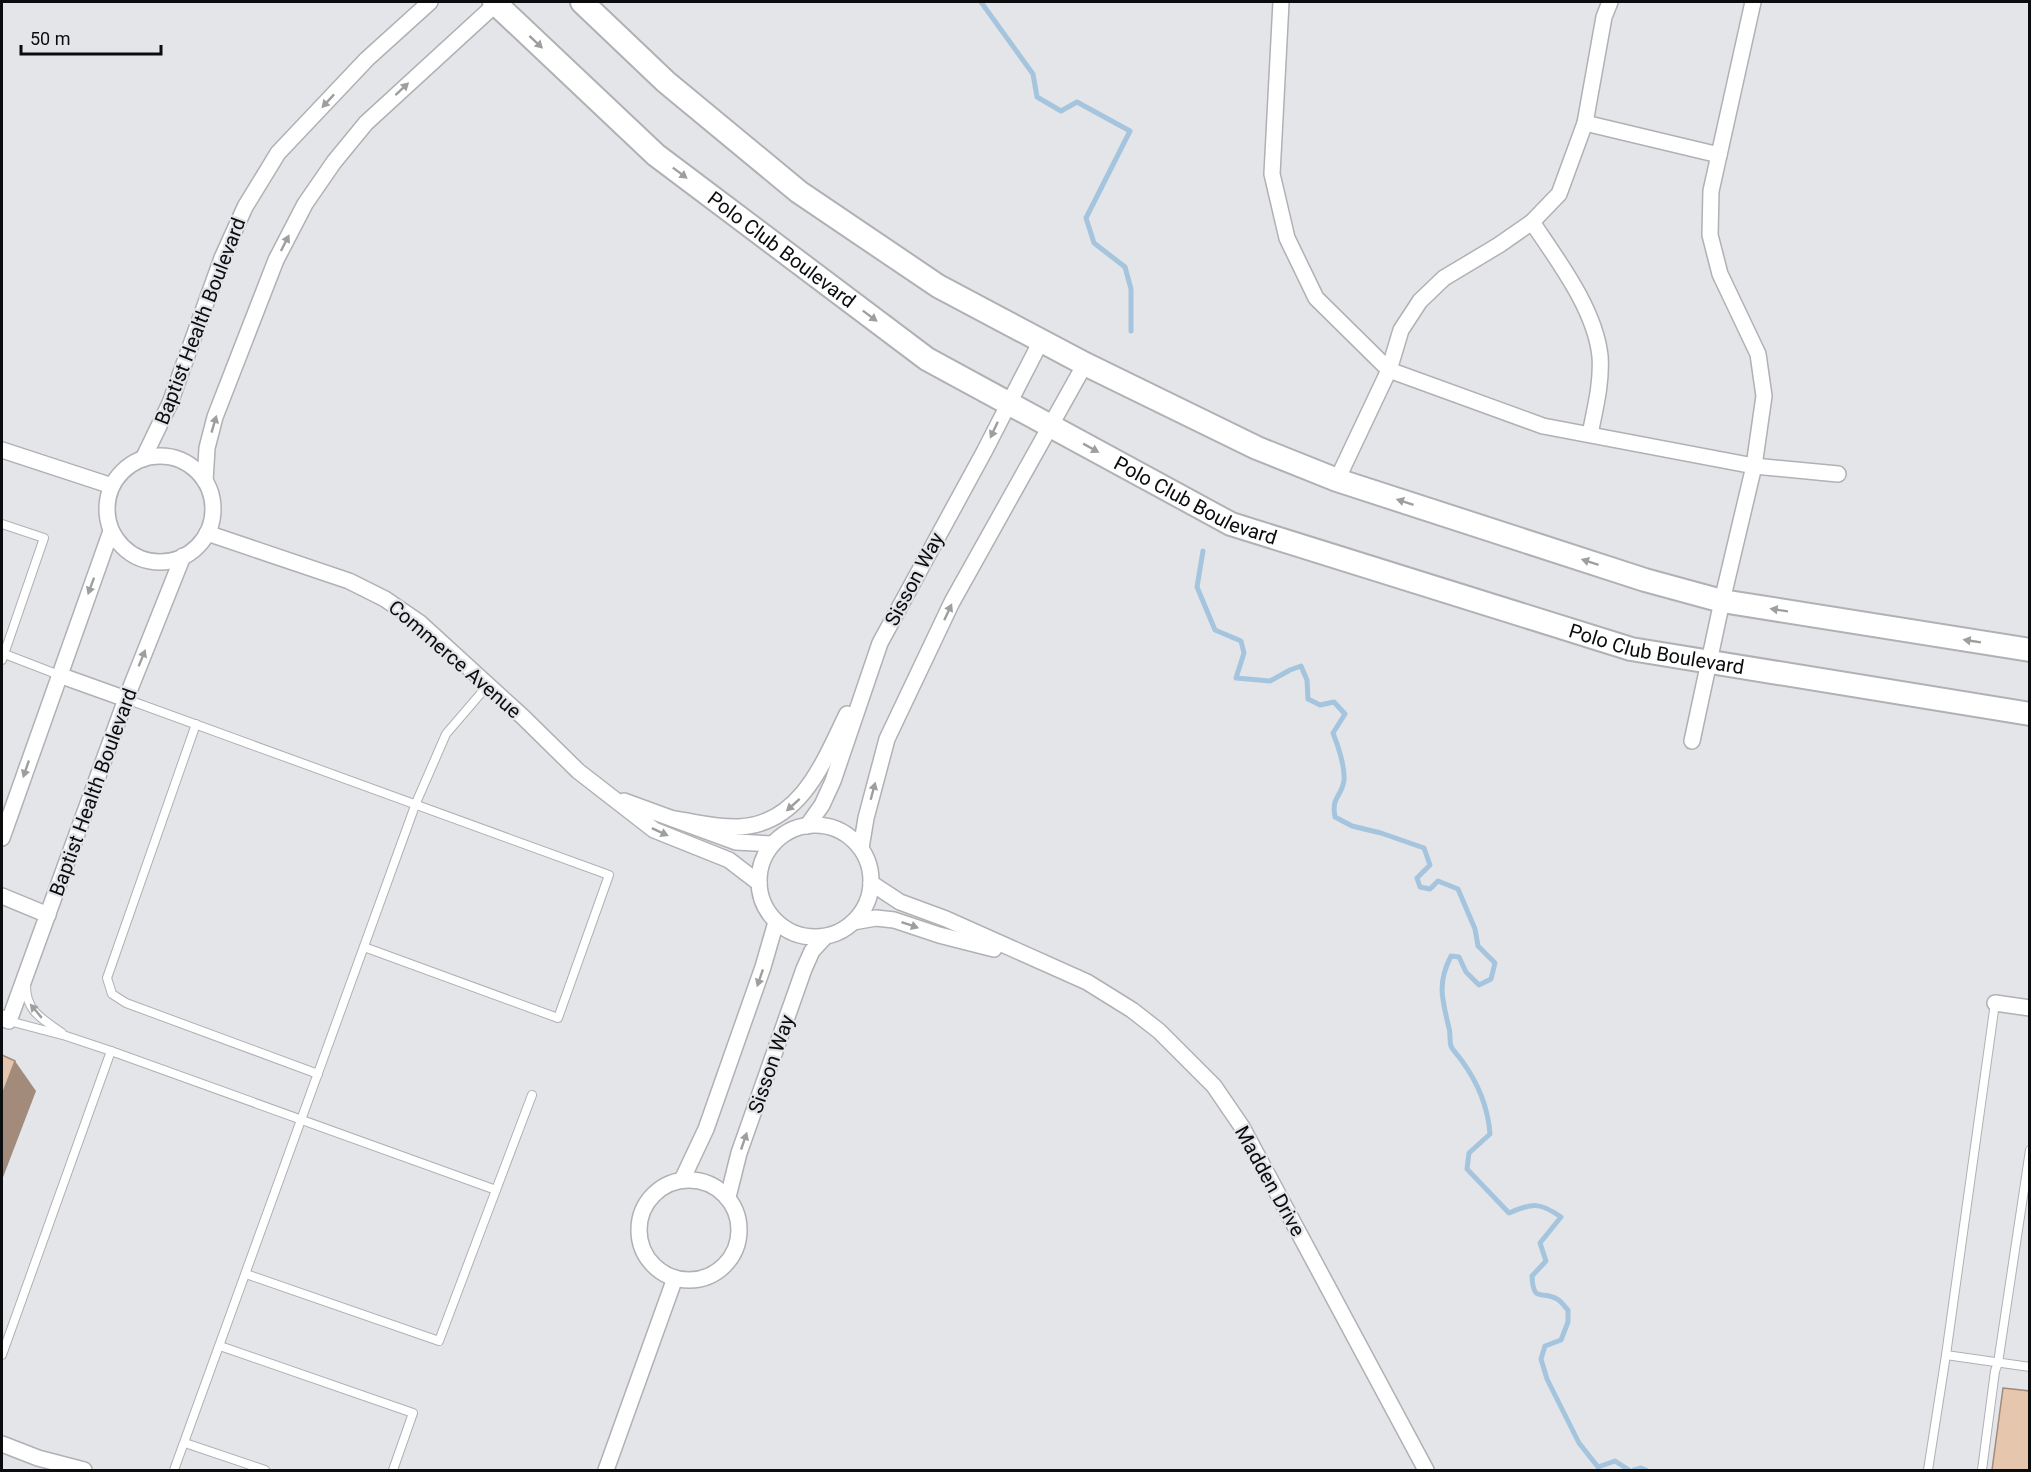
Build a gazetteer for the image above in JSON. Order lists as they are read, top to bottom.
{
  "streets": {
    "street": [
      "Polo Club Boulevard",
      "Baptist Health Boulevard",
      "Sisson Way",
      "Commerce Avenue",
      "Madden Drive"
    ]
  },
  "crossings": [
    ["Polo Club Boulevard", "Sisson Way"],
    ["Baptist Health Boulevard", "Commerce Avenue"],
    ["Sisson Way", "Commerce Avenue"],
    ["Sisson Way", "Madden Drive"],
    ["Commerce Avenue", "Madden Drive"]
  ],
  "scale_bar": "50 m"
}
